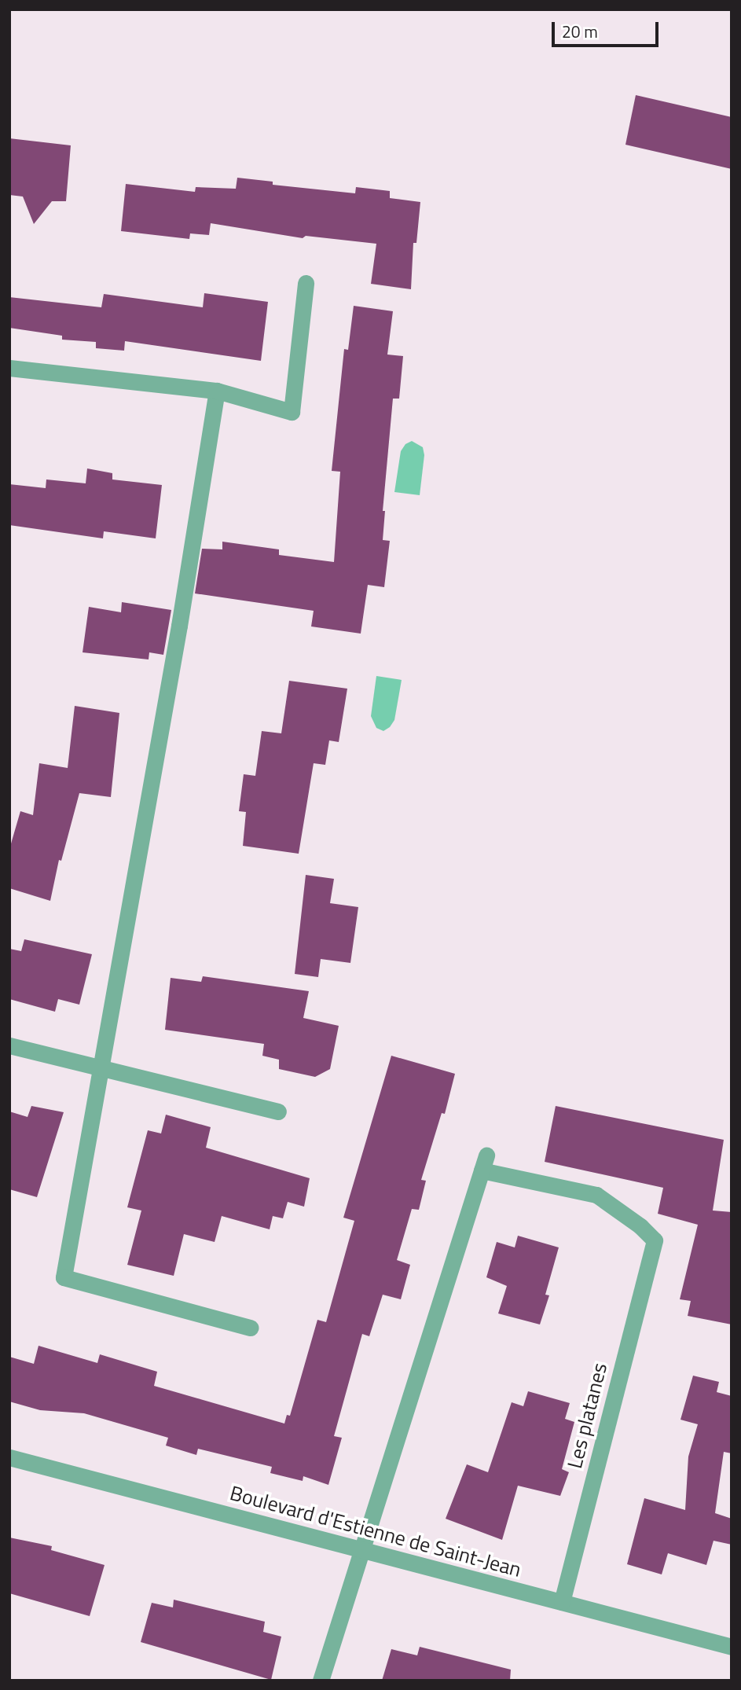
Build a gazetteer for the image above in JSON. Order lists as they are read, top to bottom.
{
  "streets": {
    "street": ["Les platanes", "Boulevard d'Estienne de Saint-Jean"]
  },
  "crossings": [
    ["Les platanes", "Boulevard d'Estienne de Saint-Jean"]
  ],
  "scale_bar": "20 m"
}
